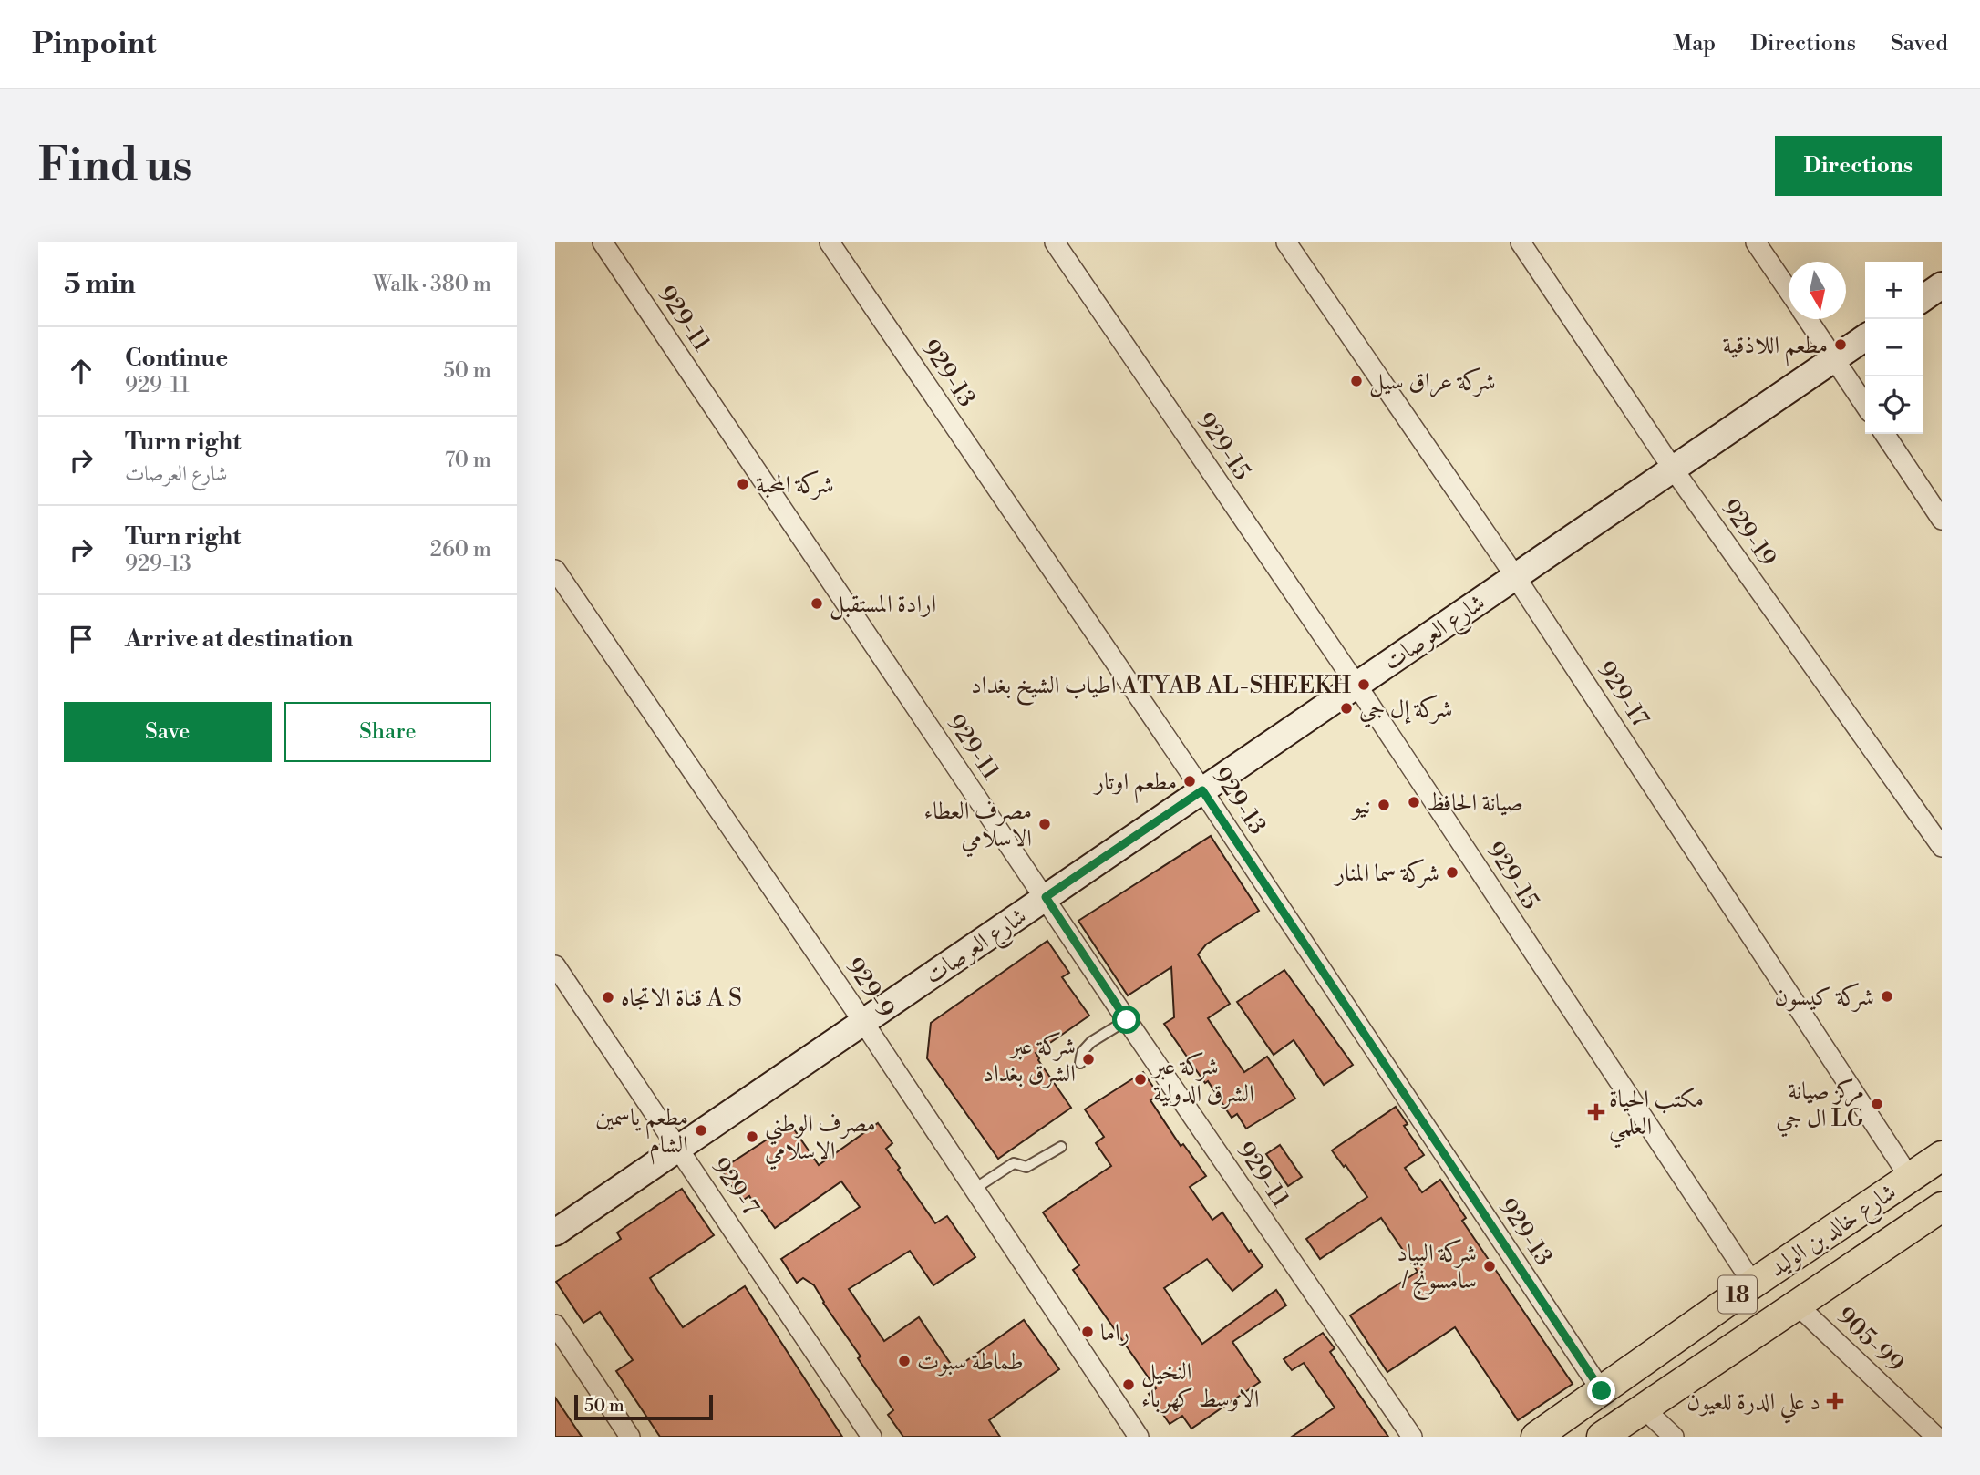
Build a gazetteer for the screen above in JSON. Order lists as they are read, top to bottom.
{
  "streets": {
    "main road": ["شارع خالد بن الوليد", "18"],
    "street": [
      "929-11",
      "929-13",
      "929-15",
      "929-19",
      "شارع العرصات",
      "929-17",
      "929-9",
      "929-7",
      "905-99"
    ]
  },
  "crossings": [
    ["929-11", "شارع العرصات"],
    ["929-13", "شارع العرصات"],
    ["929-13", "شارع خالد بن الوليد"],
    ["929-15", "شارع العرصات"],
    ["929-15", "شارع خالد بن الوليد"],
    ["929-19", "شارع العرصات"],
    ["شارع العرصات", "929-17"],
    ["شارع العرصات", "929-9"],
    ["شارع العرصات", "929-7"],
    ["929-17", "شارع خالد بن الوليد"],
    ["شارع خالد بن الوليد", "905-99"]
  ],
  "places": {
    "other": [
      "مطعم اللاذقية",
      "شركة عراق سيل",
      "شركة المحبة",
      "ارادة المستقبل",
      "اطياب الشيخ بغداد ATYAB AL-SHEEKH",
      "شركة إل جي",
      "مطعم اوتار",
      "صيانة الحافظ",
      "نيو",
      "مصرف العطاء الاسلامي",
      "شركة سما المنار",
      "شركة كيسون",
      "قناة الاتجاه A S",
      "شركة عبر الشرق بغداد",
      "شركة عبر الشرق الدولية",
      "مركز صيانة ال جي LG",
      "مطعم ياسمين الشام",
      "مصرف الوطني الاسلامي",
      "شركة البياد / سامسونج",
      "راما",
      "طماطة سبوت",
      "النخيل الاوسط كهرباء"
    ],
    "health": ["مكتب الحياة العلمي", "د علي الدرة للعيون"]
  },
  "scale_bar": "50 m",
  "north": "bottom",
  "page": {
    "header": "Pinpoint",
    "nav": ["Map", "Directions", "Saved"],
    "buttons": [
      "Directions",
      ["Save", "Share"]
    ],
    "title": "Find us",
    "heading": ["5 min", "Walk · 380 m"],
    "map_buttons": ["+", "−"],
    "list": [
      ["Continue", "929-11", "50 m"],
      ["Turn right", "شارع العرصات", "70 m"],
      ["Turn right", "929-13", "260 m"],
      "Arrive at destination"
    ],
    "scale": "50 m"
  }
}
